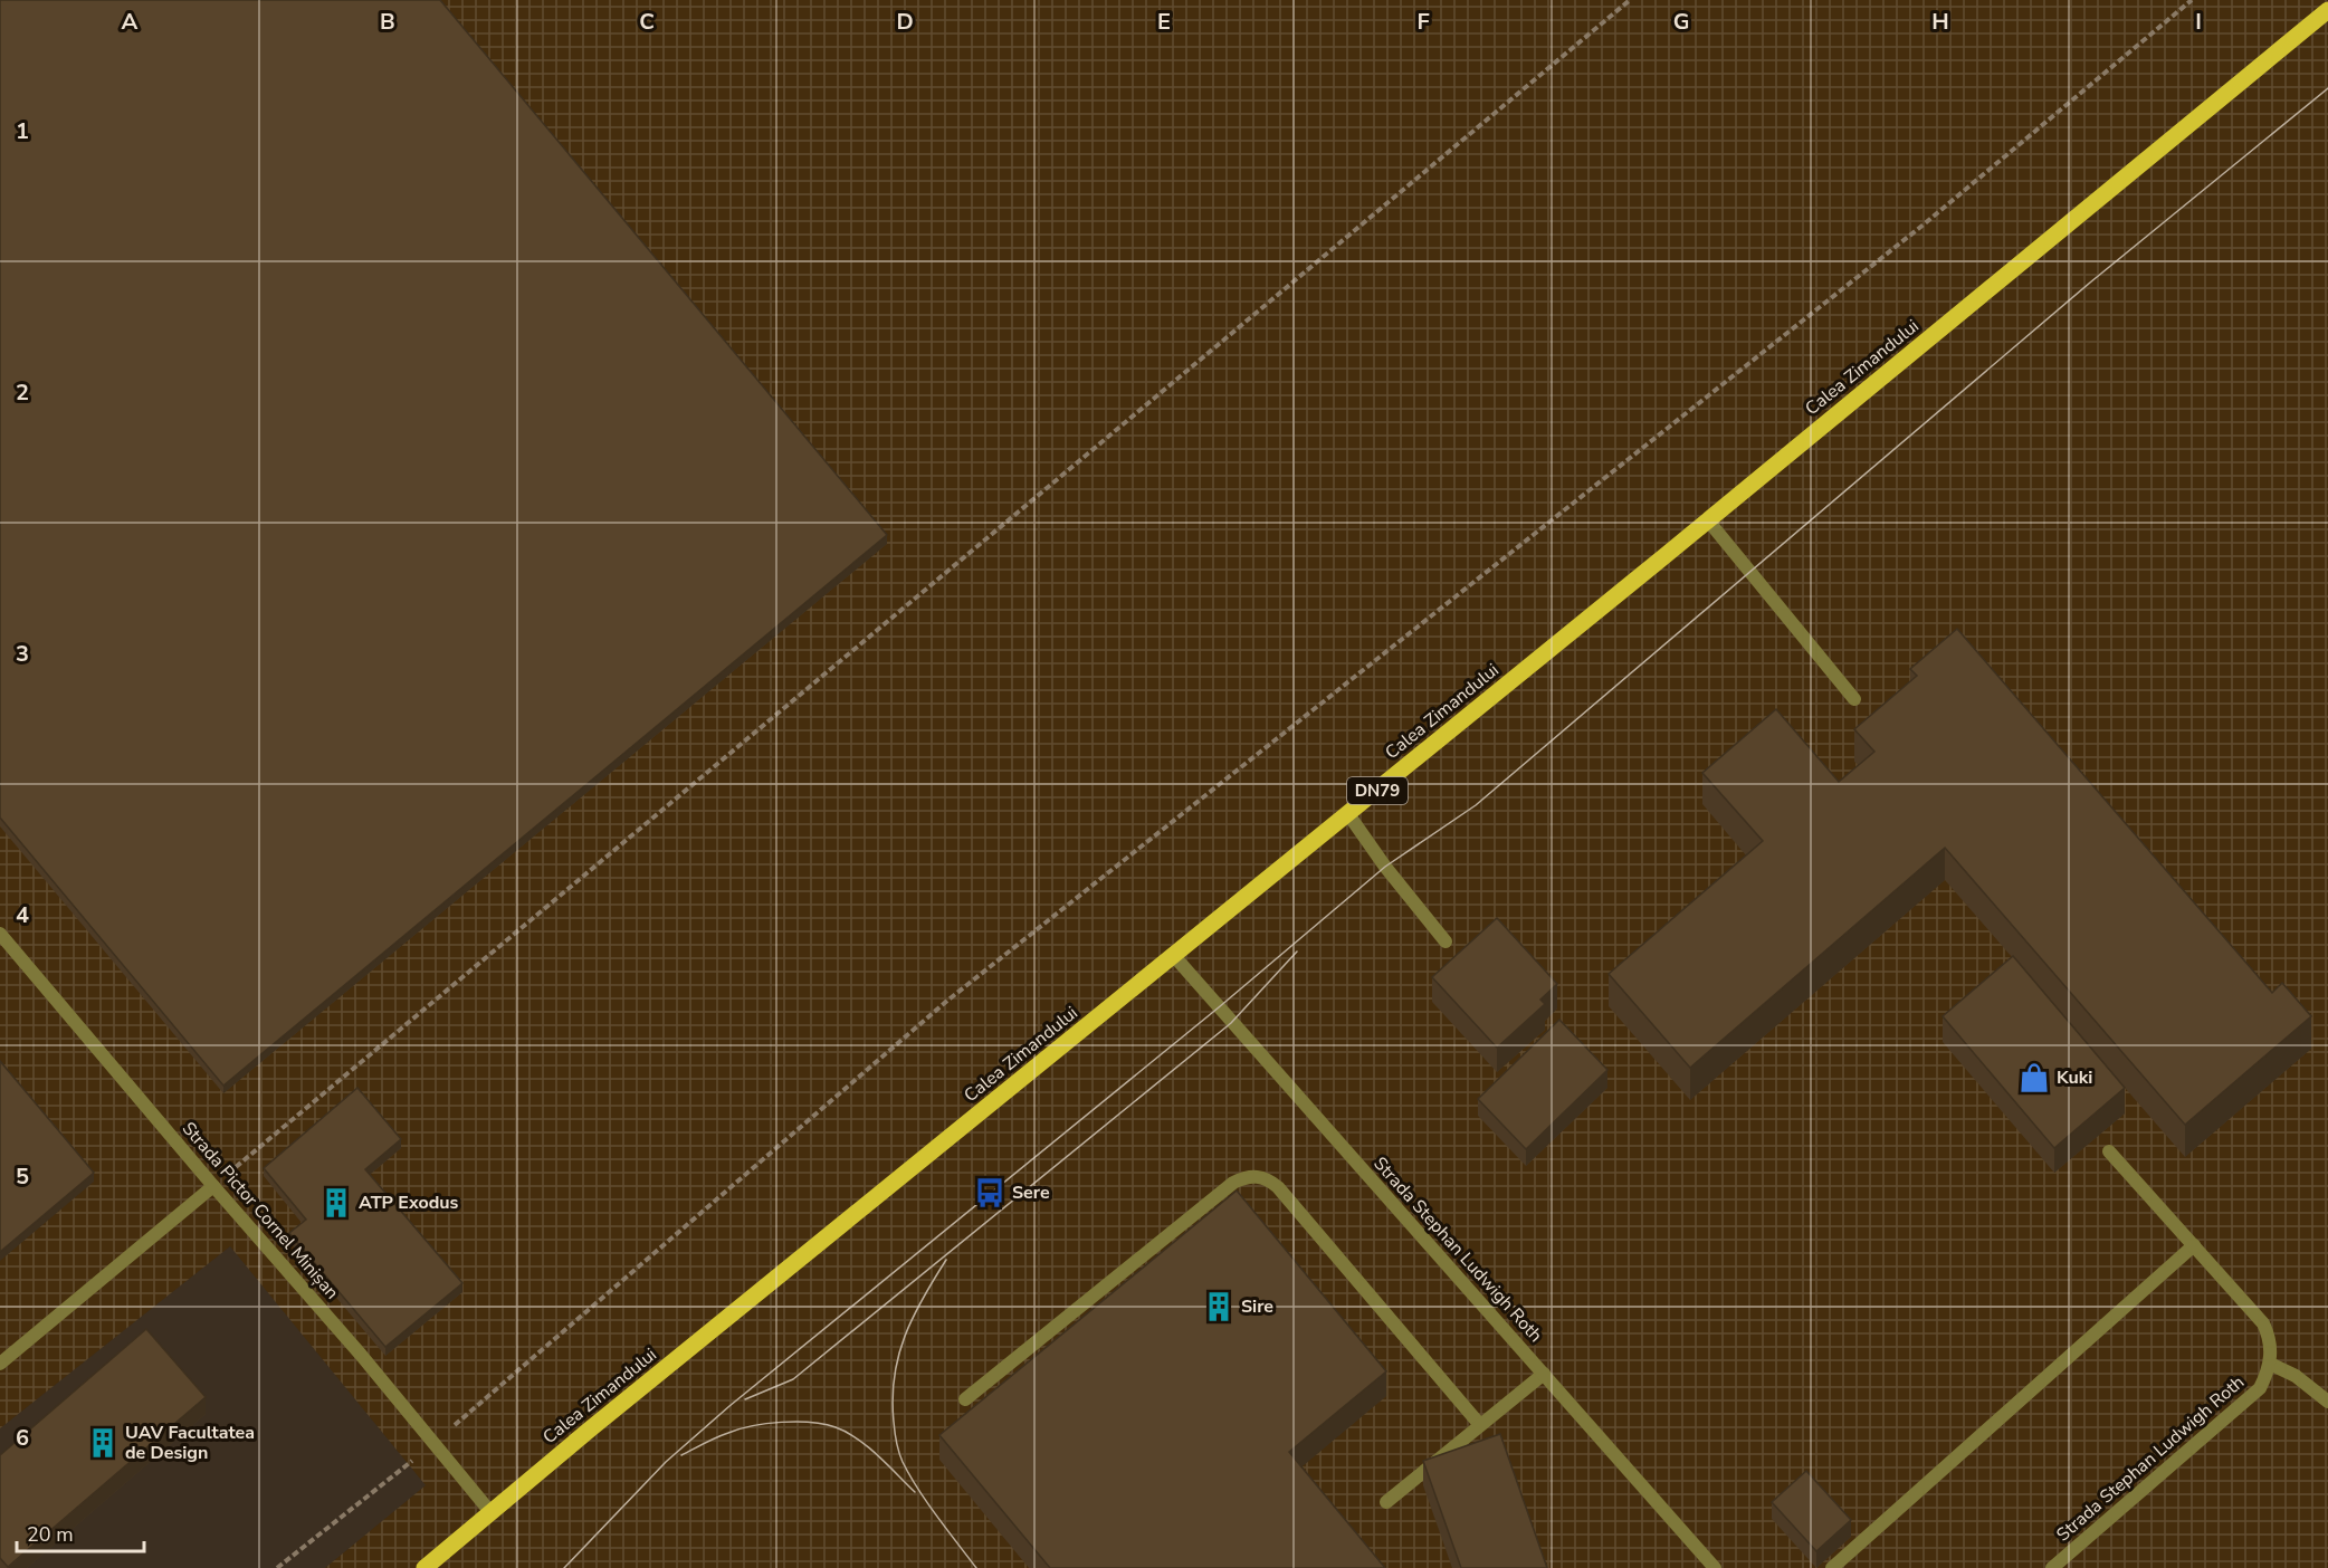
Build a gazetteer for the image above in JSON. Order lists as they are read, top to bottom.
{
  "streets": {
    "main road": ["Calea Zimandului", "DN79"],
    "street": ["Strada Pictor Cornel Minișan", "Strada Stephan Ludwigh Roth"]
  },
  "crossings": [
    ["Calea Zimandului", "Strada Pictor Cornel Minișan"],
    ["Calea Zimandului", "Strada Stephan Ludwigh Roth"]
  ],
  "places": {
    "shop": ["Kuki"],
    "bus stop": ["Sere"],
    "building": ["ATP Exodus", "Sire", "UAV Facultatea de Design"]
  },
  "scale_bar": "20 m",
  "grid": {
    "columns": [
      "A",
      "B",
      "C",
      "D",
      "E",
      "F",
      "G",
      "H",
      "I"
    ],
    "rows": [
      "1",
      "2",
      "3",
      "4",
      "5",
      "6"
    ]
  }
}
